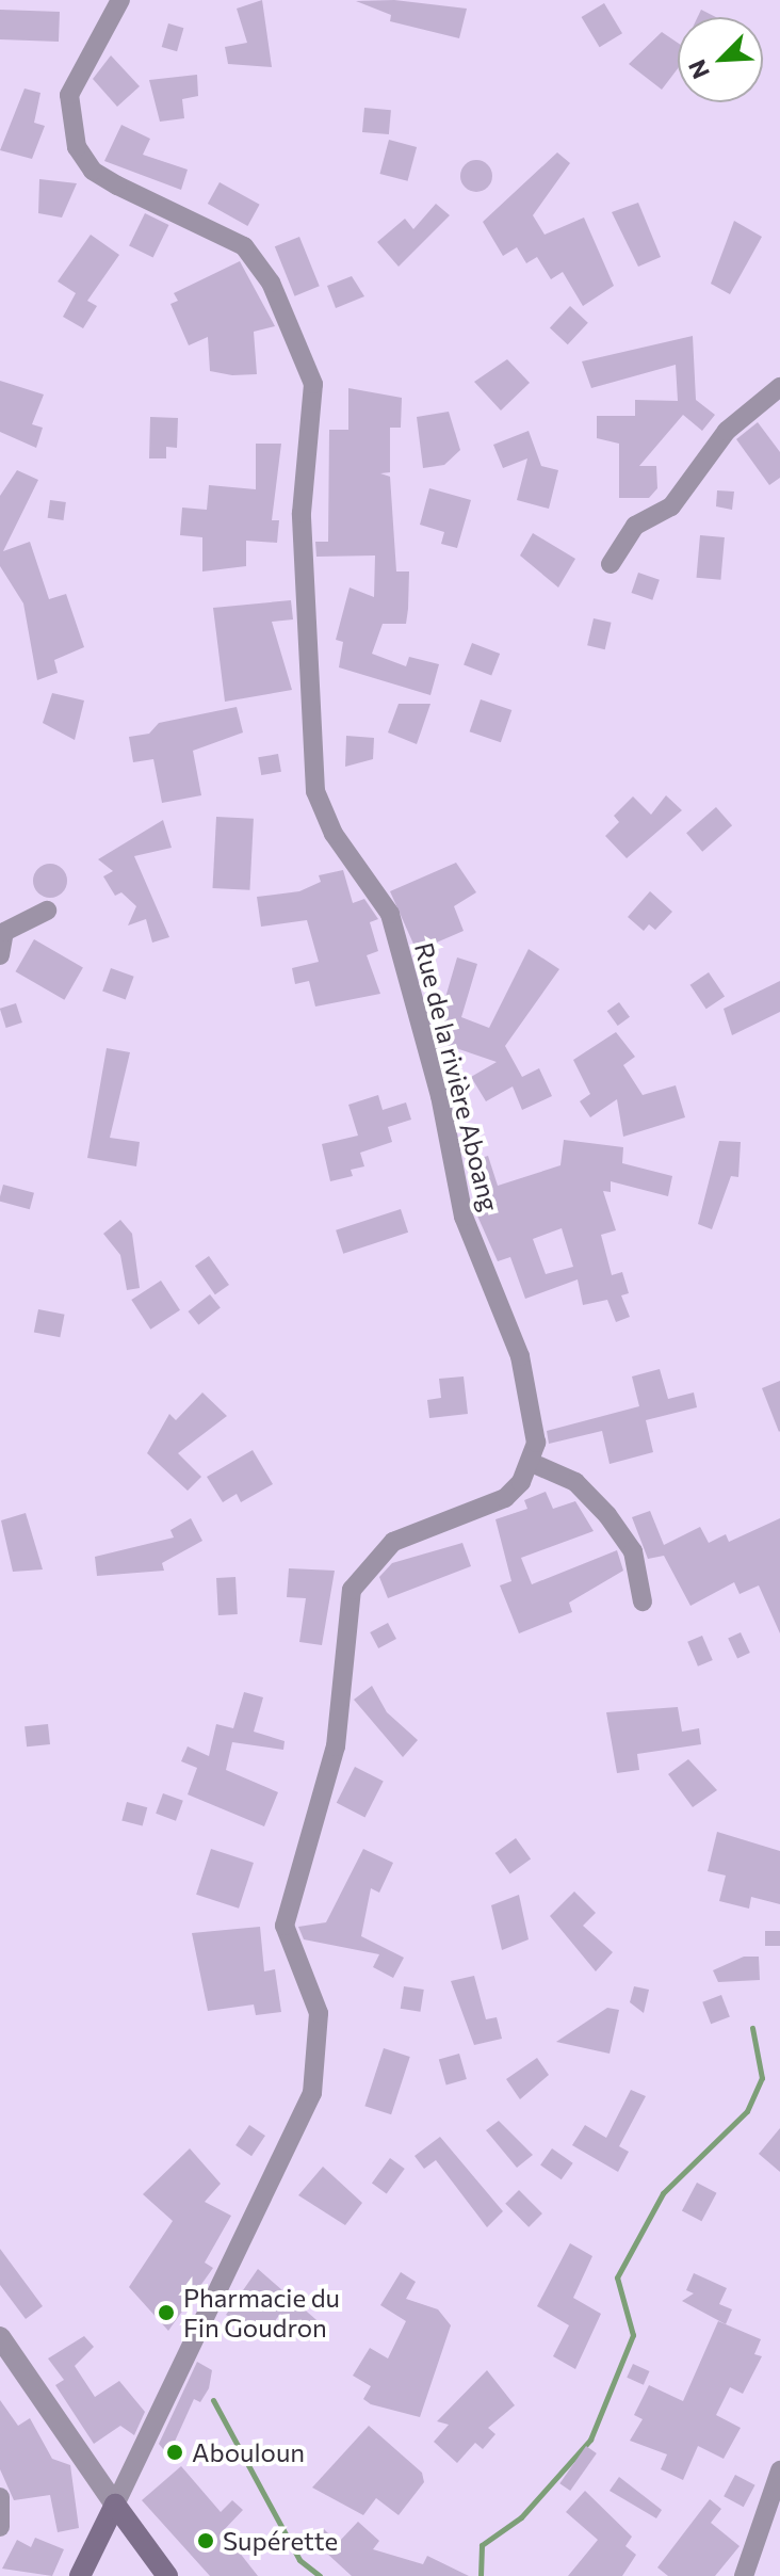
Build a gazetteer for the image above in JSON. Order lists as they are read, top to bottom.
{
  "streets": {
    "street": ["Rue de la rivière Aboang"]
  },
  "places": ["Pharmacie du Fin Goudron", "Abouloun", "Supérette"],
  "north": "bottom left"
}
